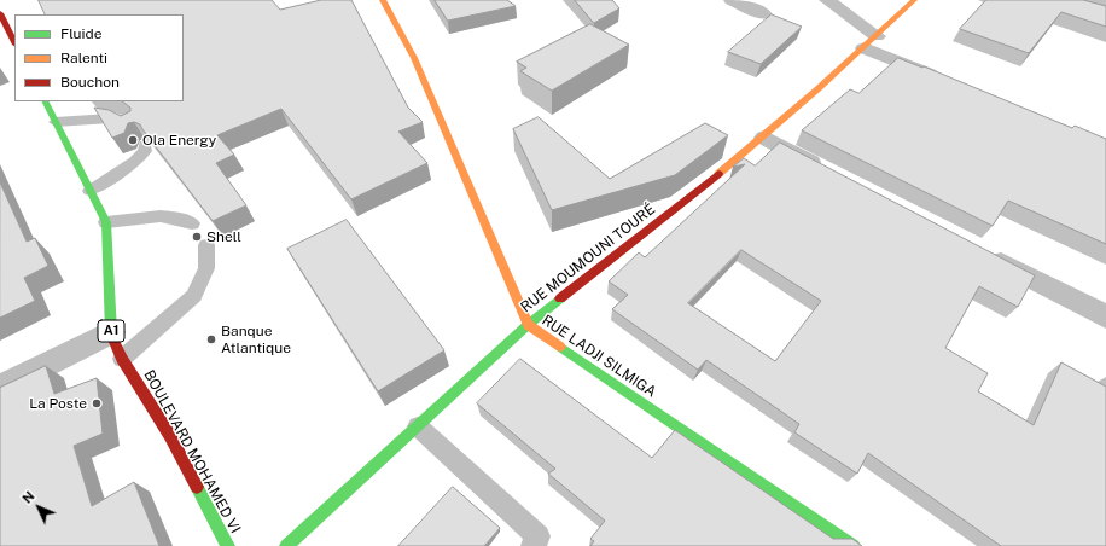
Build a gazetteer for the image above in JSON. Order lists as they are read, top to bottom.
{
  "streets": {
    "street": [
      "RUE MOUMOUNI TOURÉ",
      "A1",
      "RUE LADJI SILMIGA",
      "BOULEVARD MOHAMED VI"
    ]
  },
  "crossings": [
    ["RUE MOUMOUNI TOURÉ", "RUE LADJI SILMIGA"]
  ],
  "places": [
    "Ola Energy",
    "Shell",
    "Banque Atlantique",
    "La Poste"
  ],
  "legend": ["Fluide", "Ralenti", "Bouchon"],
  "north": "top left"
}
